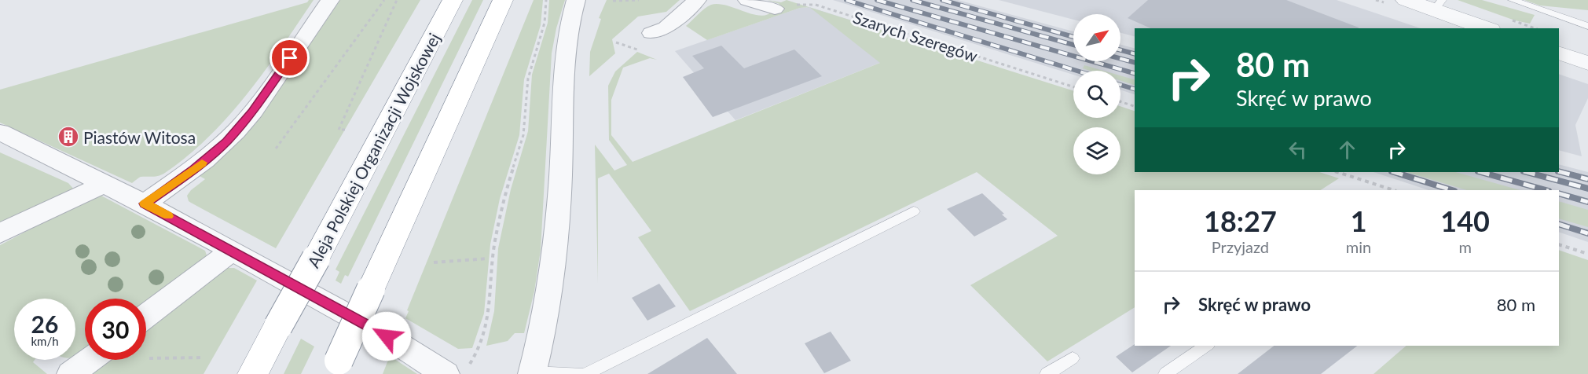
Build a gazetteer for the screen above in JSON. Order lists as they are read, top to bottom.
{
  "streets": {
    "highway": ["Aleja Polskiej Organizacji Wojskowej"],
    "path": ["Szarych Szeregów"]
  },
  "places": {
    "building": ["Piastów Witosa"]
  },
  "north": "top right",
  "page": {
    "turn": ["80 m", "Skręć w prawo"],
    "eta": [
      "18:27",
      "Przyjazd",
      "1",
      "min",
      "140",
      "m"
    ],
    "list": [
      {
        "name": "Skręć w prawo",
        "value": "80 m"
      }
    ],
    "speed": "26 km/h",
    "limit": "30"
  }
}
